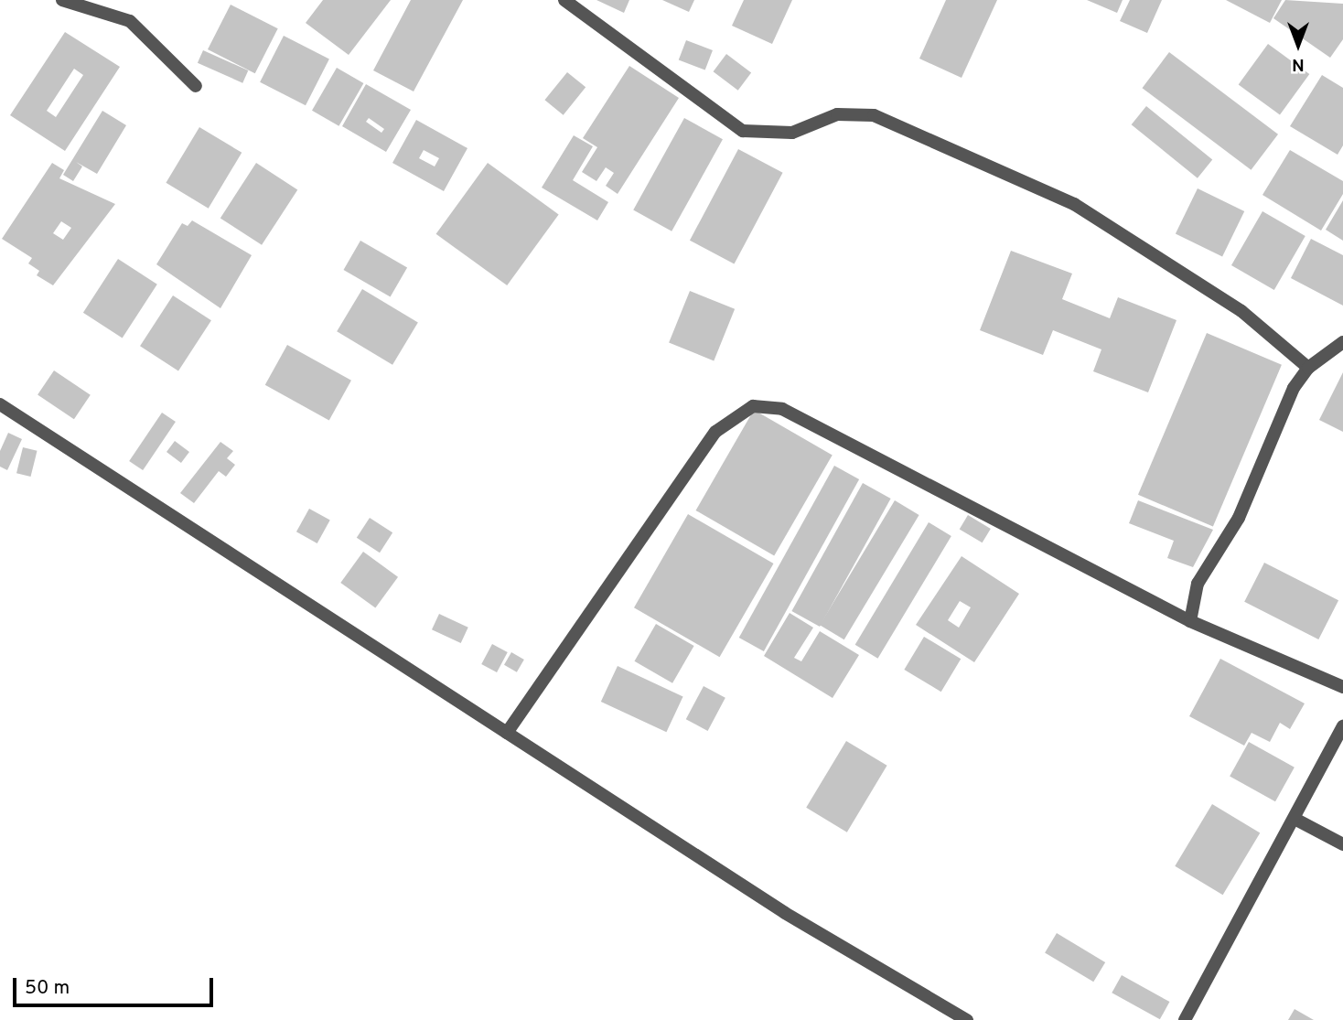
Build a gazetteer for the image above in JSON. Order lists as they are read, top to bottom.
{
  "scale_bar": "50 m",
  "north": "bottom"
}
